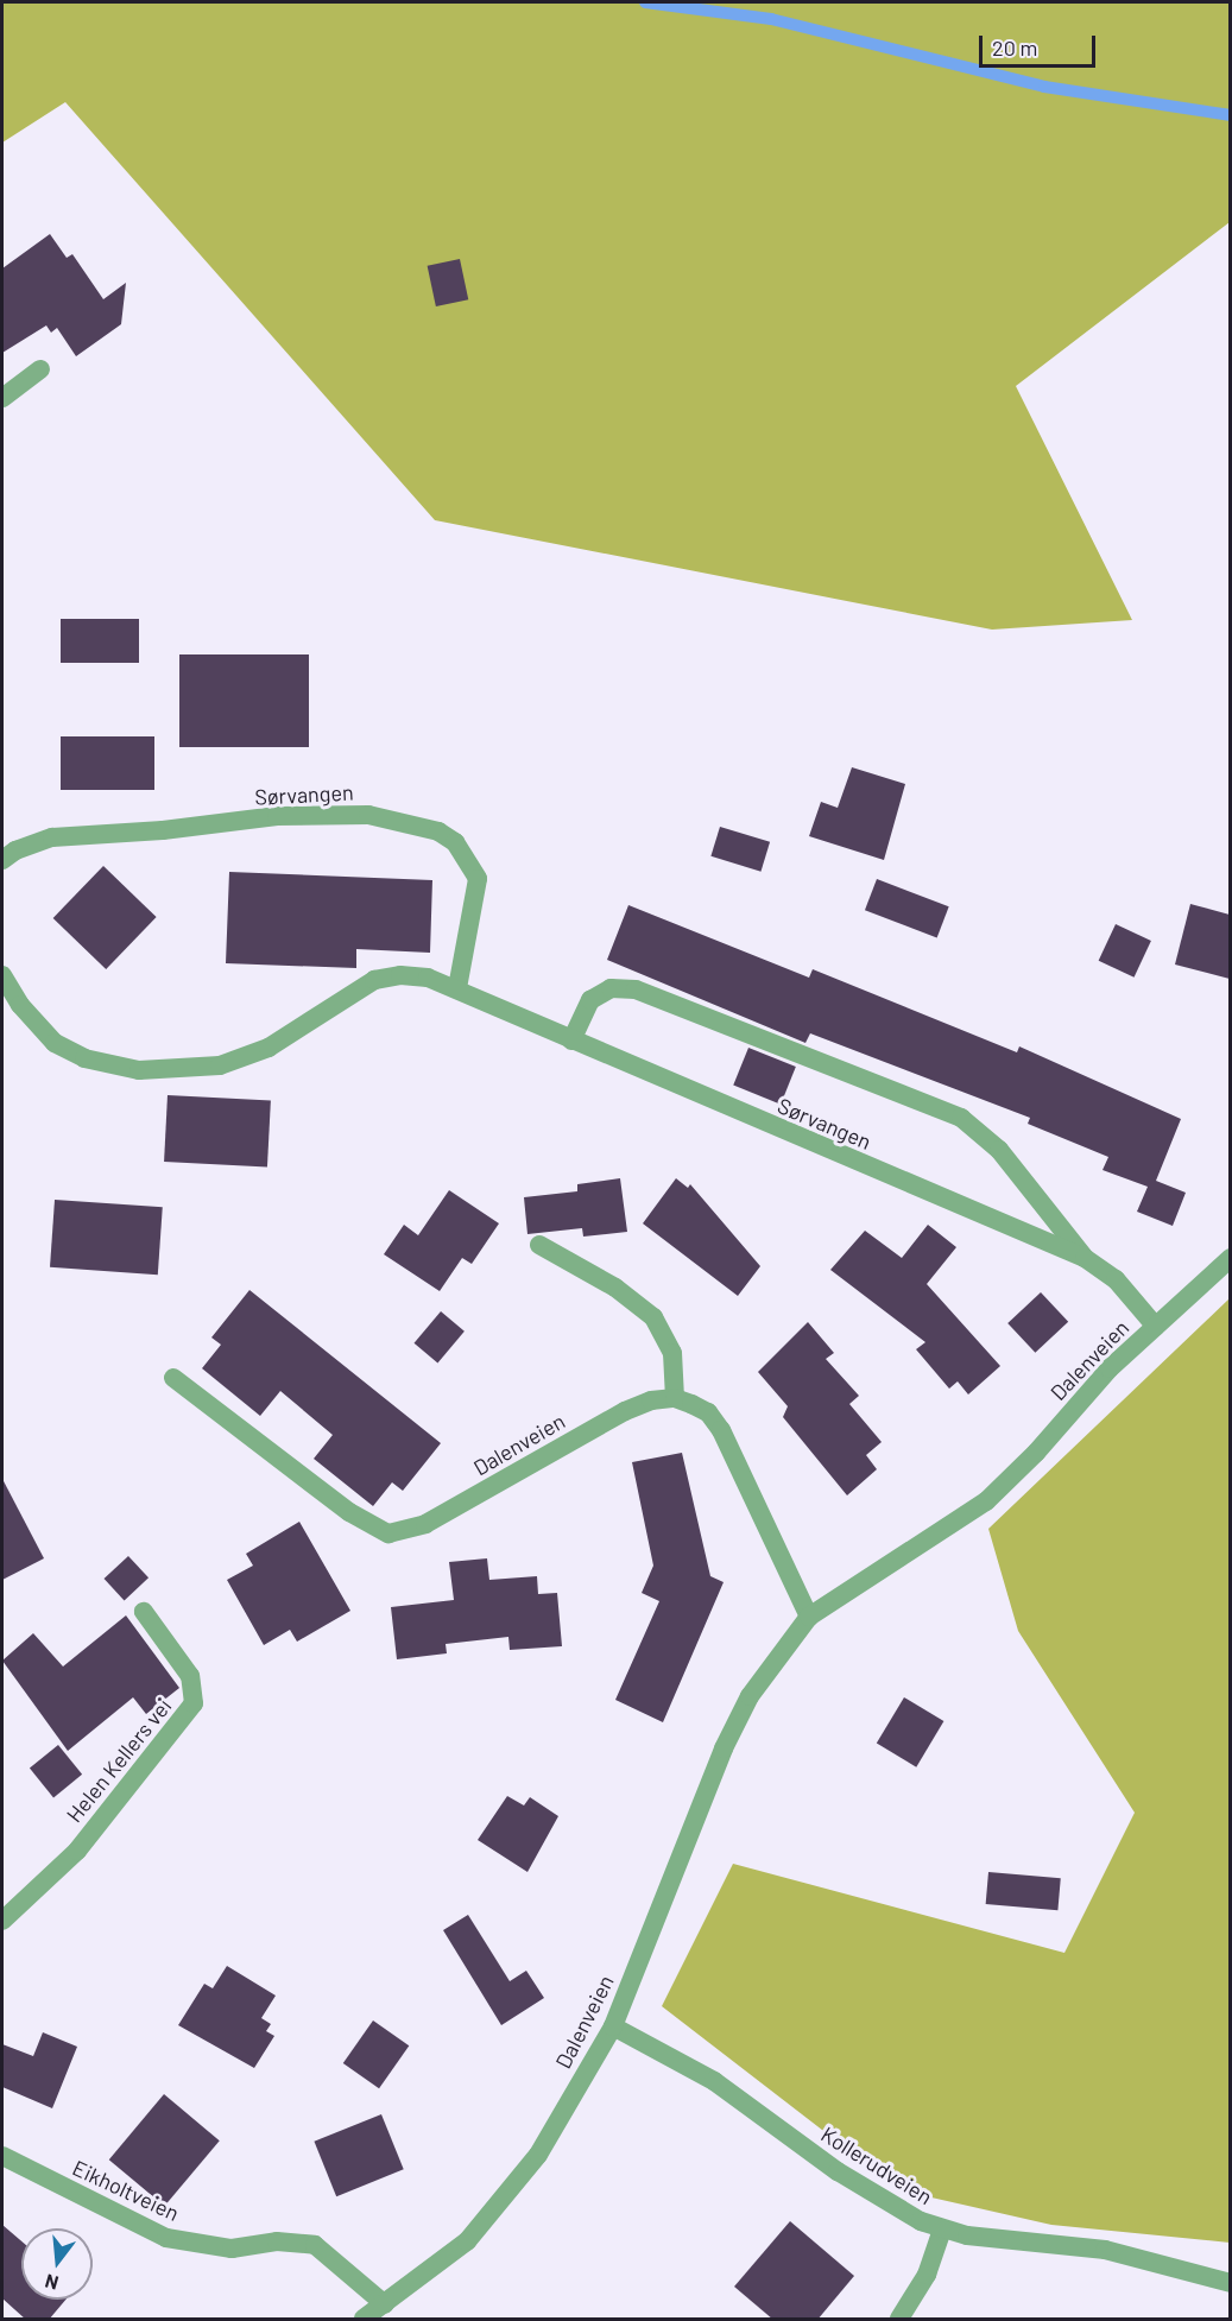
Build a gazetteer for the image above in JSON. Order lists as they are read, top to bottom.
{
  "streets": {
    "street": [
      "Sørvangen",
      "Dalenveien",
      "Helen Kellers vei",
      "Kollerudveien",
      "Eikholtveien"
    ]
  },
  "crossings": [
    ["Sørvangen", "Dalenveien"],
    ["Dalenveien", "Kollerudveien"],
    ["Dalenveien", "Eikholtveien"]
  ],
  "scale_bar": "20 m",
  "north": "bottom"
}
